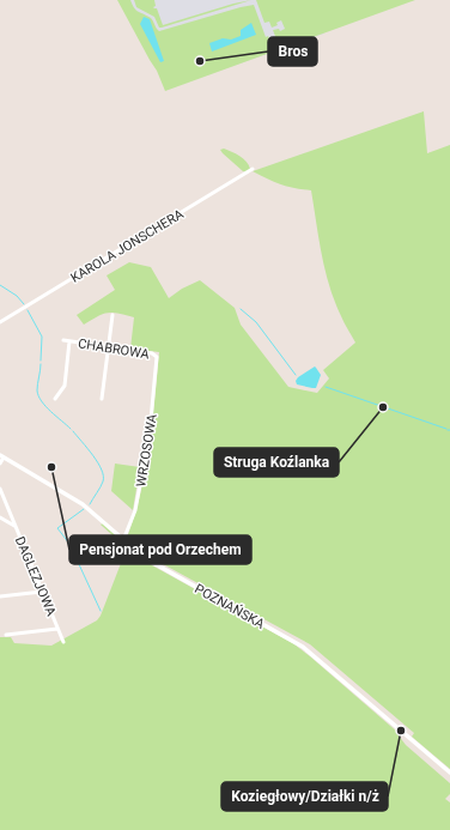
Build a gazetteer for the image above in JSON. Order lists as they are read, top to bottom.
{
  "streets": {
    "street": [
      "KAROLA JONSCHERA",
      "CHABROWA",
      "WRZOSOWA",
      "DAGLEZJOWA",
      "POZNAŃSKA"
    ]
  },
  "crossings": [
    ["CHABROWA", "WRZOSOWA"],
    ["WRZOSOWA", "POZNAŃSKA"]
  ],
  "places": [
    "Bros",
    "Struga Koźlanka",
    "Pensjonat pod Orzechem",
    "Koziegłowy/Działki n/ż"
  ]
}
